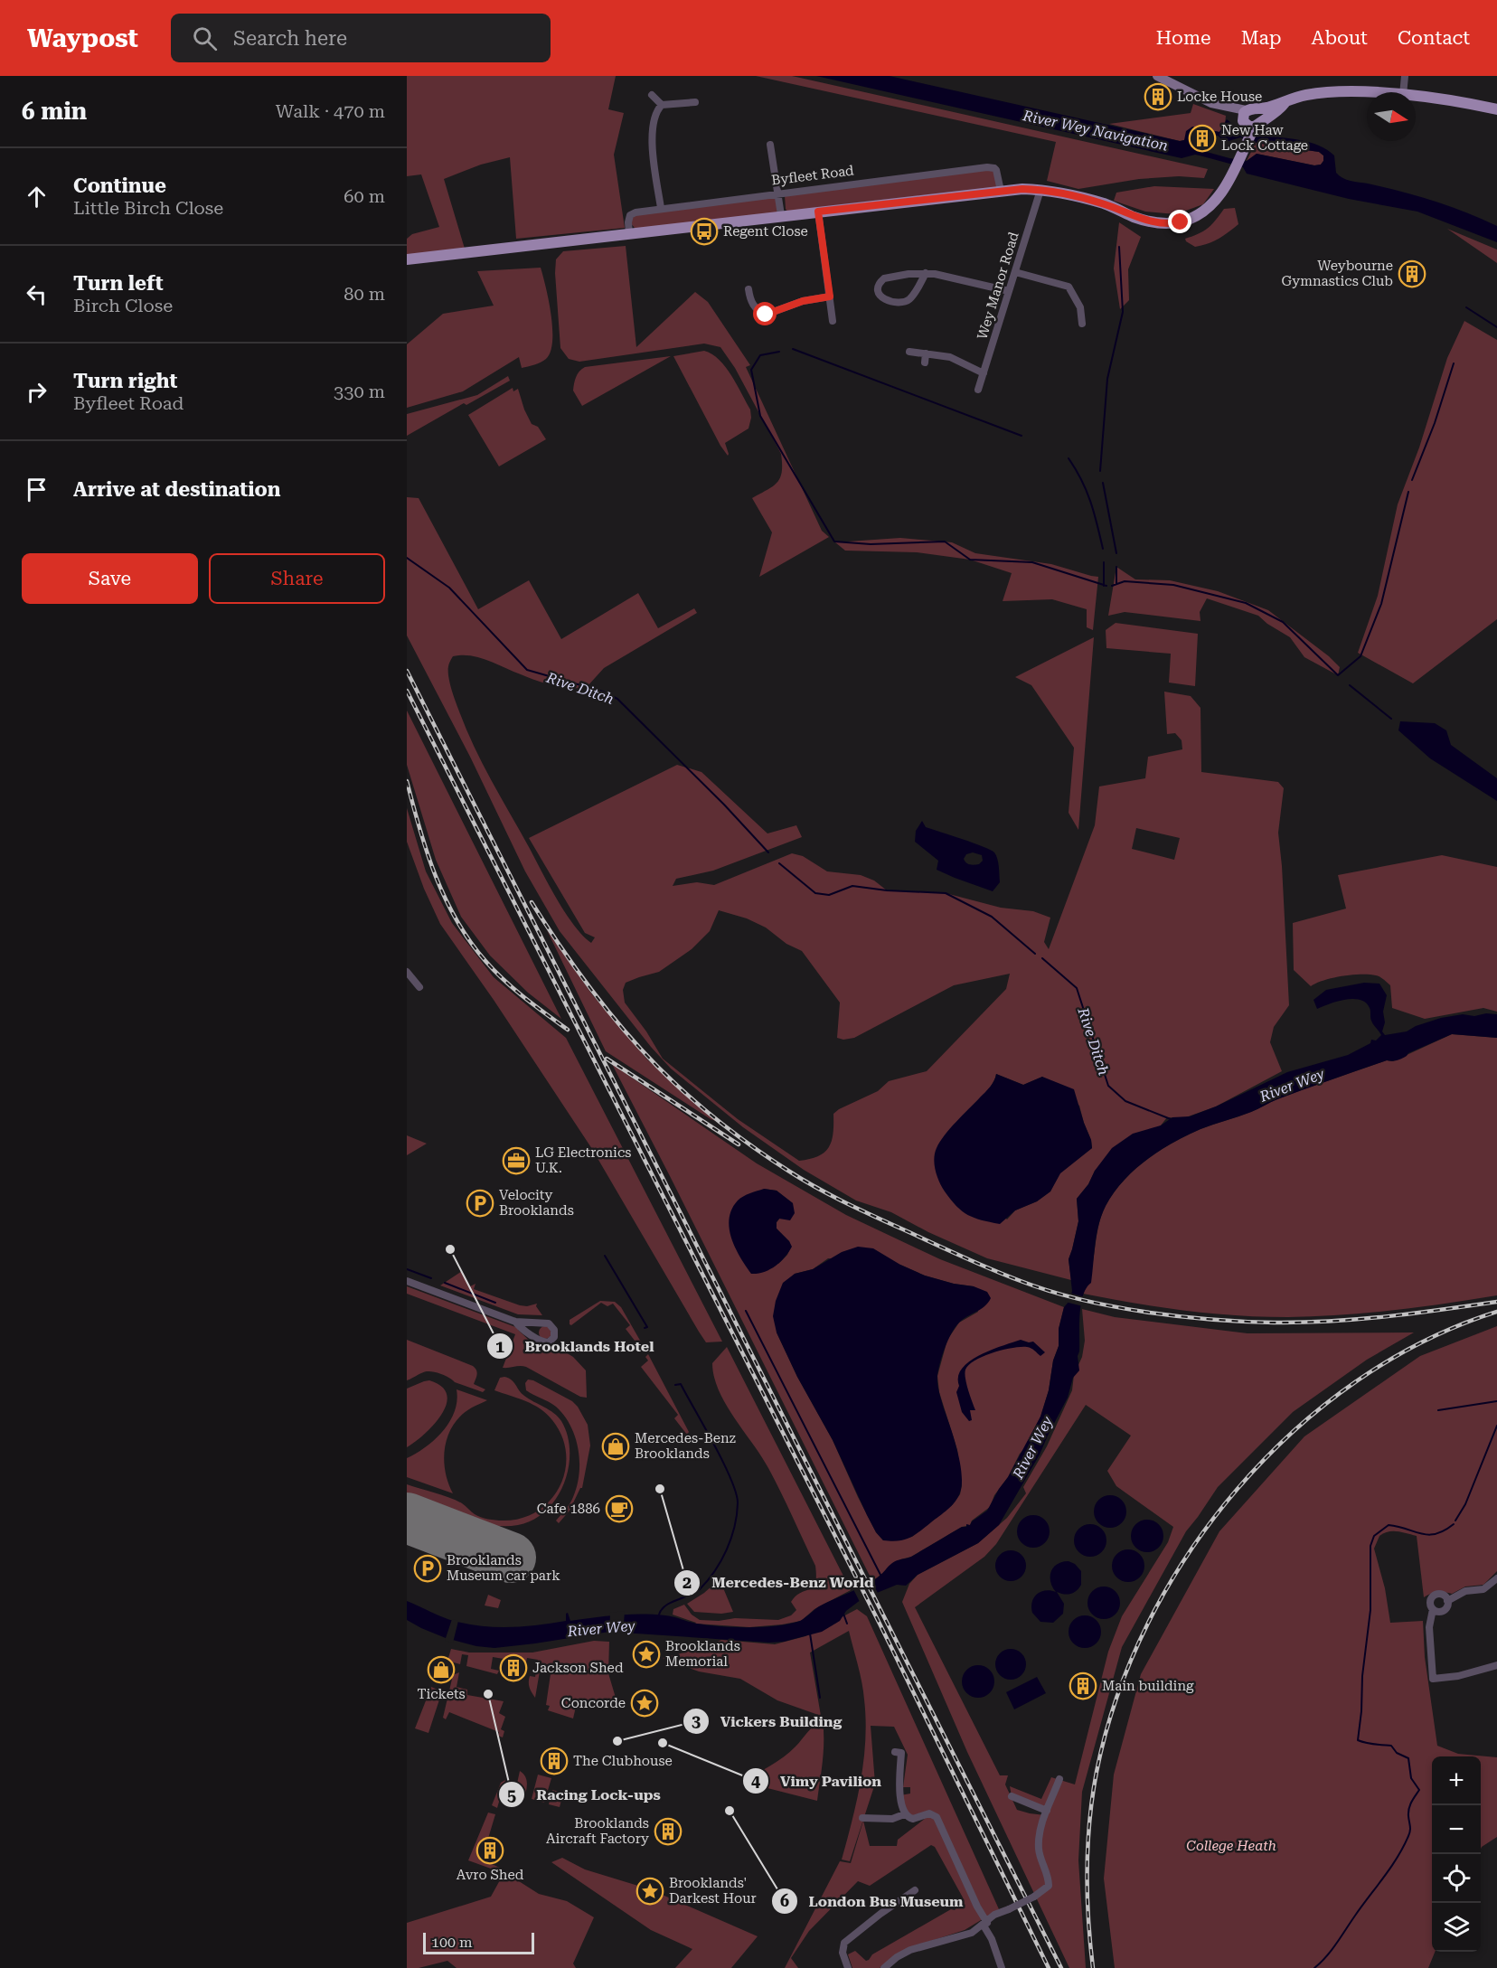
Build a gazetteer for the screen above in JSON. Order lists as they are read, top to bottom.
{
  "streets": {
    "street": ["Byfleet Road", "Wey Manor Road"]
  },
  "water": ["River Wey Navigation", "Rive Ditch", "River Wey"],
  "parks": ["College Heath"],
  "places": {
    "building": [
      "Locke House",
      "New Haw Lock Cottage",
      "Weybourne Gymnastics Club",
      "Jackson Shed",
      "Main building",
      "The Clubhouse",
      "Brooklands Aircraft Factory",
      "Avro Shed"
    ],
    "bus stop": ["Regent Close"],
    "office": ["LG Electronics U.K."],
    "parking": ["Velocity Brooklands", "Brooklands Museum car park"],
    "other": [
      "Brooklands Hotel",
      "Mercedes-Benz World",
      "Racing Lock-ups",
      "Vickers Building",
      "Vimy Pavilion",
      "London Bus Museum"
    ],
    "shop": ["Mercedes-Benz Brooklands", "Tickets"],
    "cafe": ["Cafe 1886"],
    "place": ["Brooklands Memorial", "Concorde", "Brooklands' Darkest Hour"]
  },
  "scale_bar": "100 m",
  "north": "right",
  "page": {
    "header": "Waypost",
    "search": "Search here",
    "nav": [
      "Home",
      "Map",
      "About",
      "Contact"
    ],
    "heading": ["6 min", "Walk · 470 m"],
    "list": [
      ["Continue", "Little Birch Close", "60 m"],
      ["Turn left", "Birch Close", "80 m"],
      ["Turn right", "Byfleet Road", "330 m"],
      "Arrive at destination"
    ],
    "buttons": ["Save", "Share"],
    "map_buttons": ["+", "−"],
    "scale": "100 m"
  }
}
